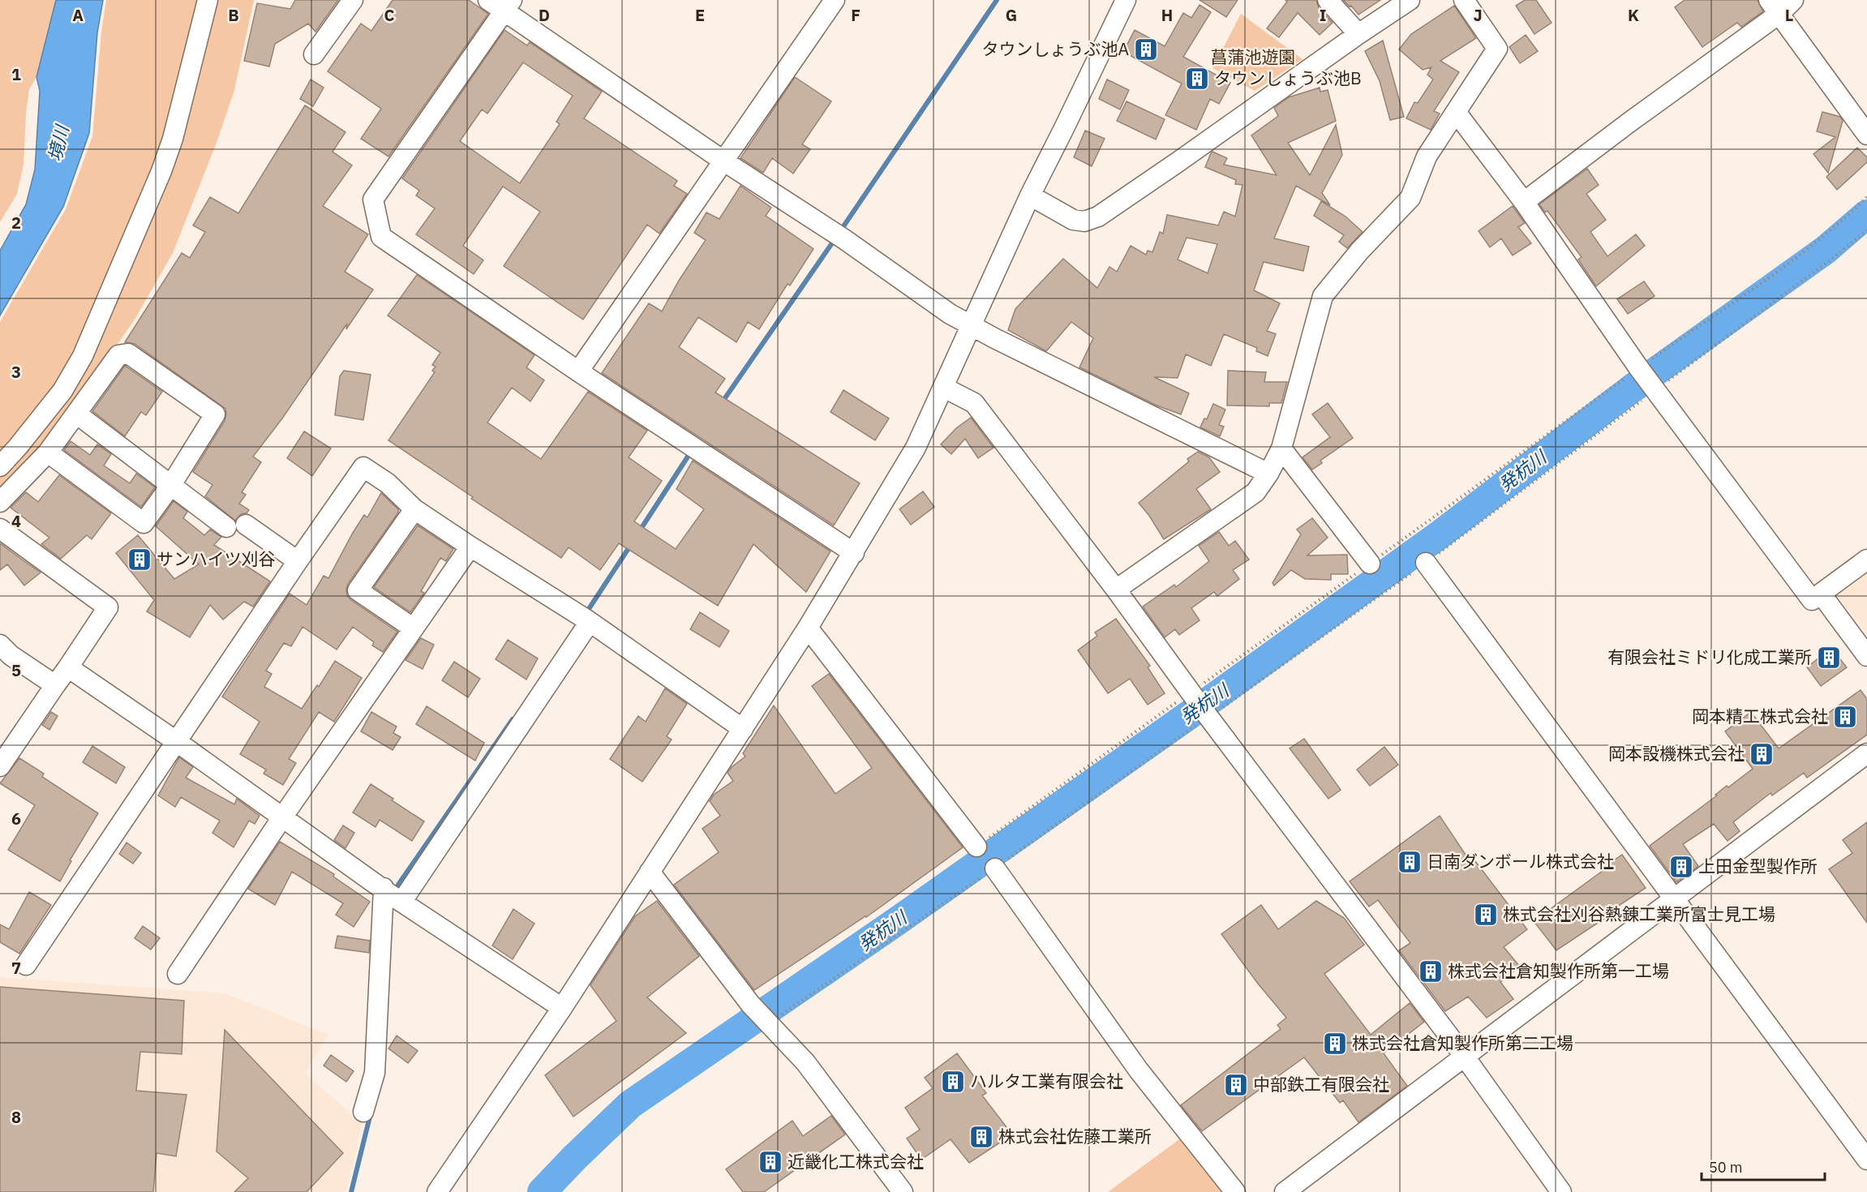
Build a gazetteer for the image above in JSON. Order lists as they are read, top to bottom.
{
  "water": ["境川", "発杭川"],
  "parks": ["菖蒲池遊園"],
  "places": {
    "building": [
      "タウンしょうぶ池A",
      "タウンしょうぶ池B",
      "サンハイツ刈谷",
      "有限会社ミドリ化成工業所",
      "岡本精工株式会社",
      "岡本設機株式会社",
      "日南ダンボール株式会社",
      "上田金型製作所",
      "株式会社刈谷熱錬工業所富士見工場",
      "株式会社倉知製作所第一工場",
      "株式会社倉知製作所第二工場",
      "ハルタ工業有限会社",
      "中部鉄工有限会社",
      "株式会社佐藤工業所",
      "近畿化工株式会社"
    ]
  },
  "scale_bar": "50 m",
  "grid": {
    "columns": [
      "A",
      "B",
      "C",
      "D",
      "E",
      "F",
      "G",
      "H",
      "I",
      "J",
      "K",
      "L"
    ],
    "rows": [
      "1",
      "2",
      "3",
      "4",
      "5",
      "6",
      "7",
      "8"
    ]
  }
}
